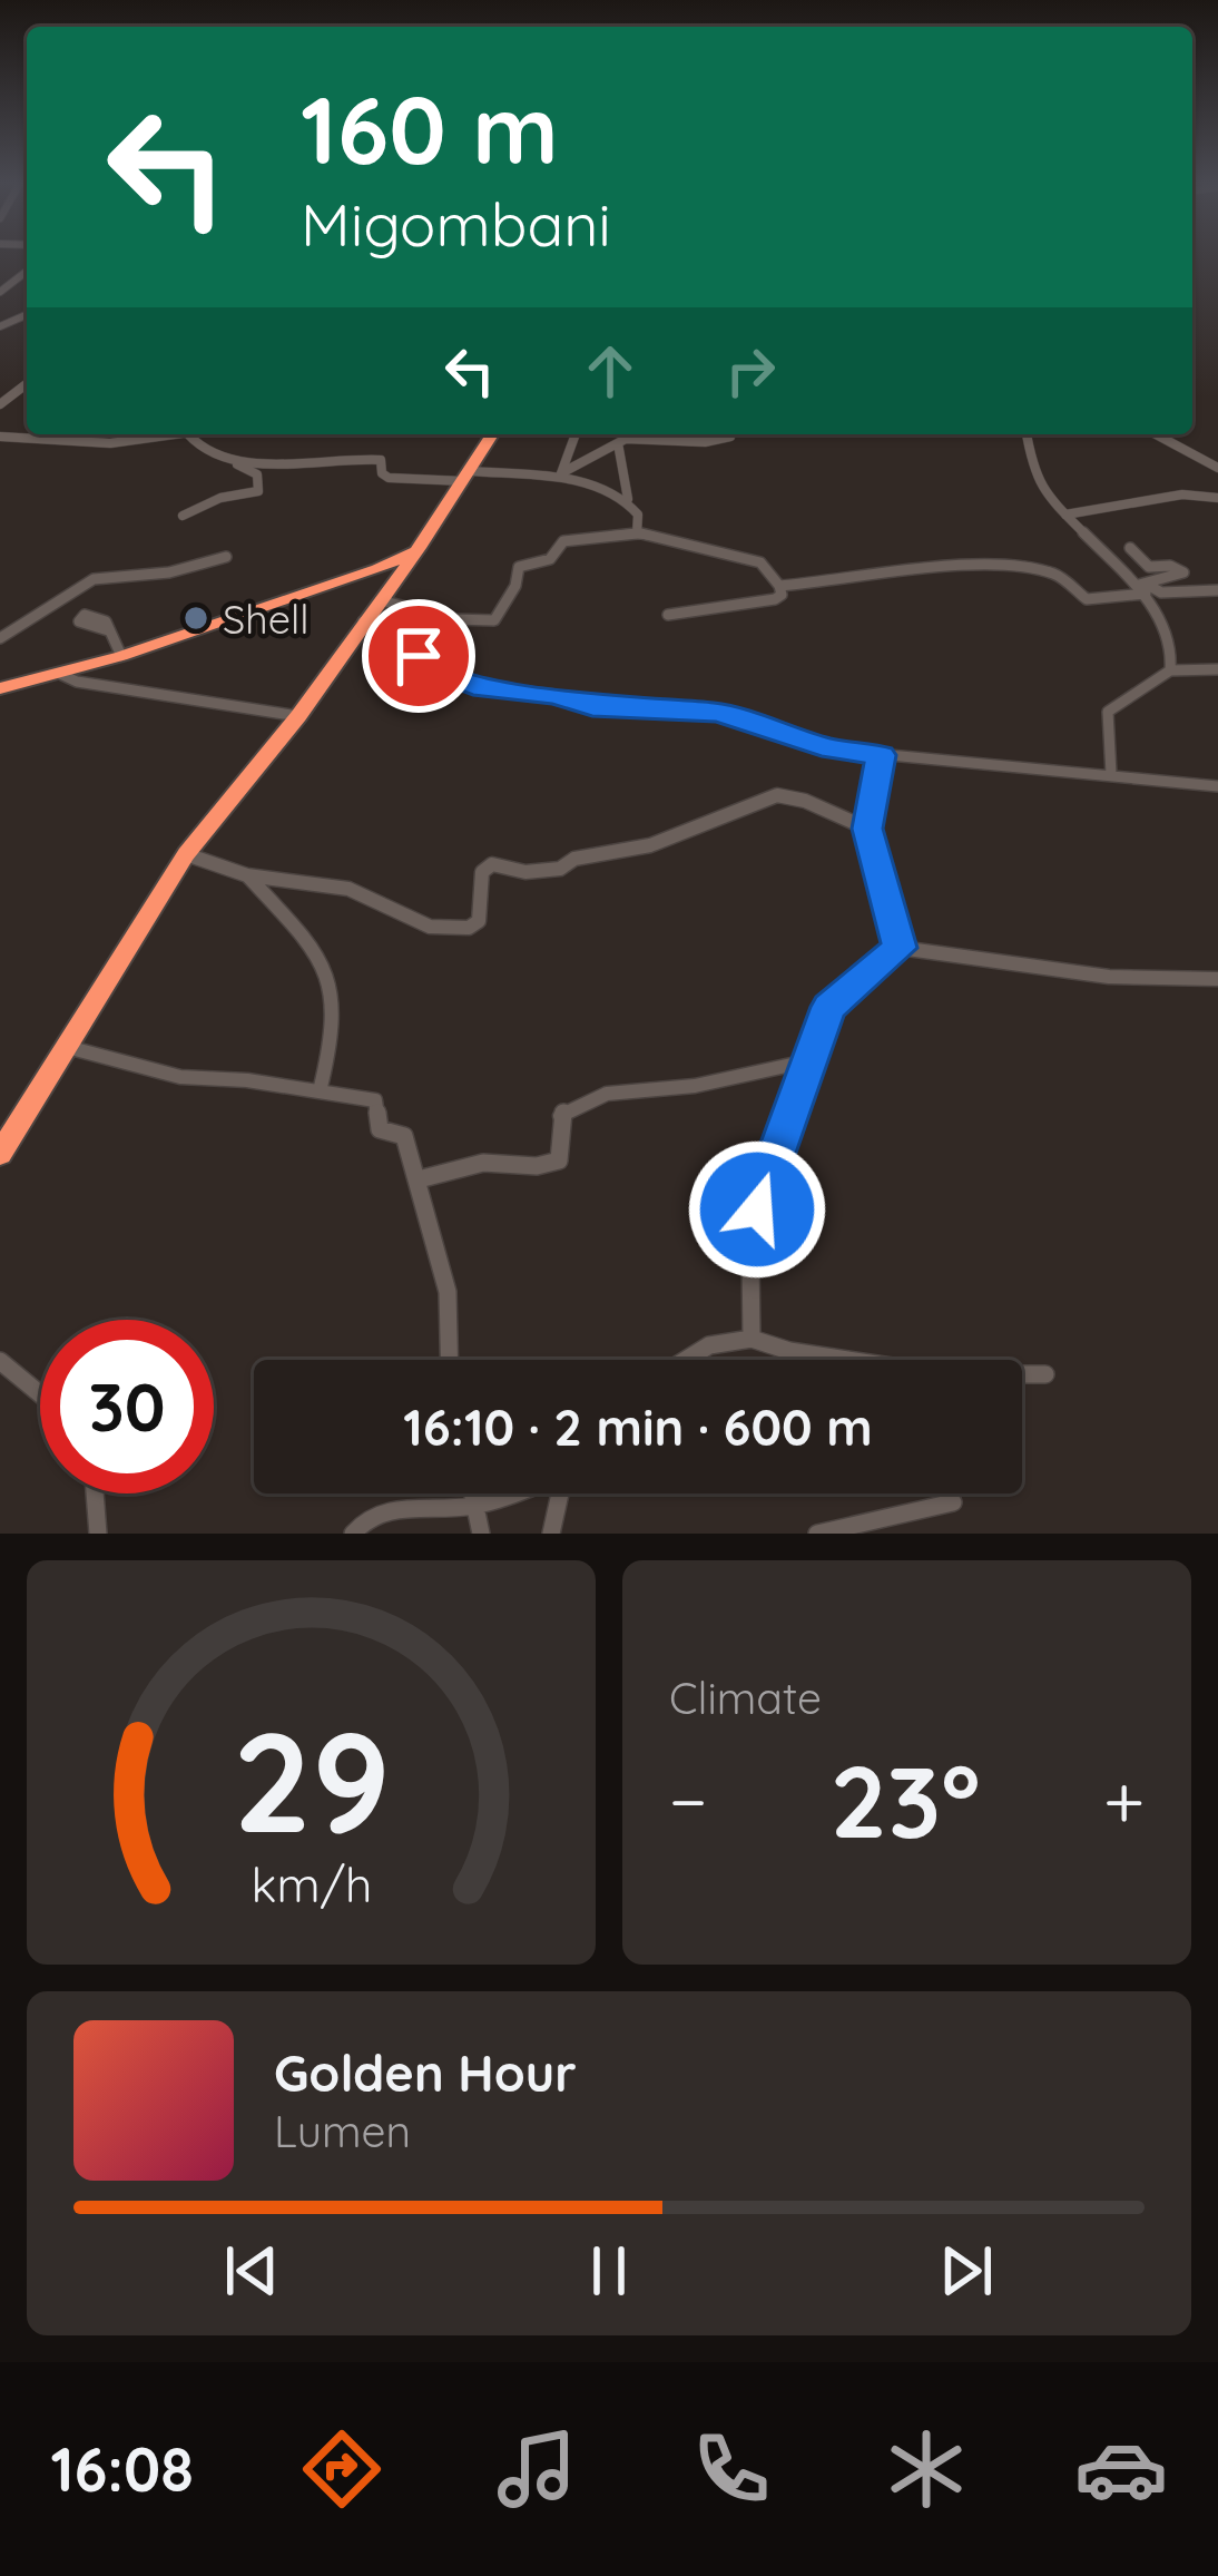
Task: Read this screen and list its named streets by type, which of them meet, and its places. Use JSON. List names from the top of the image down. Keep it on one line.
{"places":["Shell"],"page":{"turn":["160 m","Migombani"],"limit":"30","trip":"16:10 · 2 min · 600 m","tile":"Climate","heat":["−","23°","+"],"song":["Golden Hour","Lumen"],"tabs":"16:08","gauge":["29","km/h"]}}
